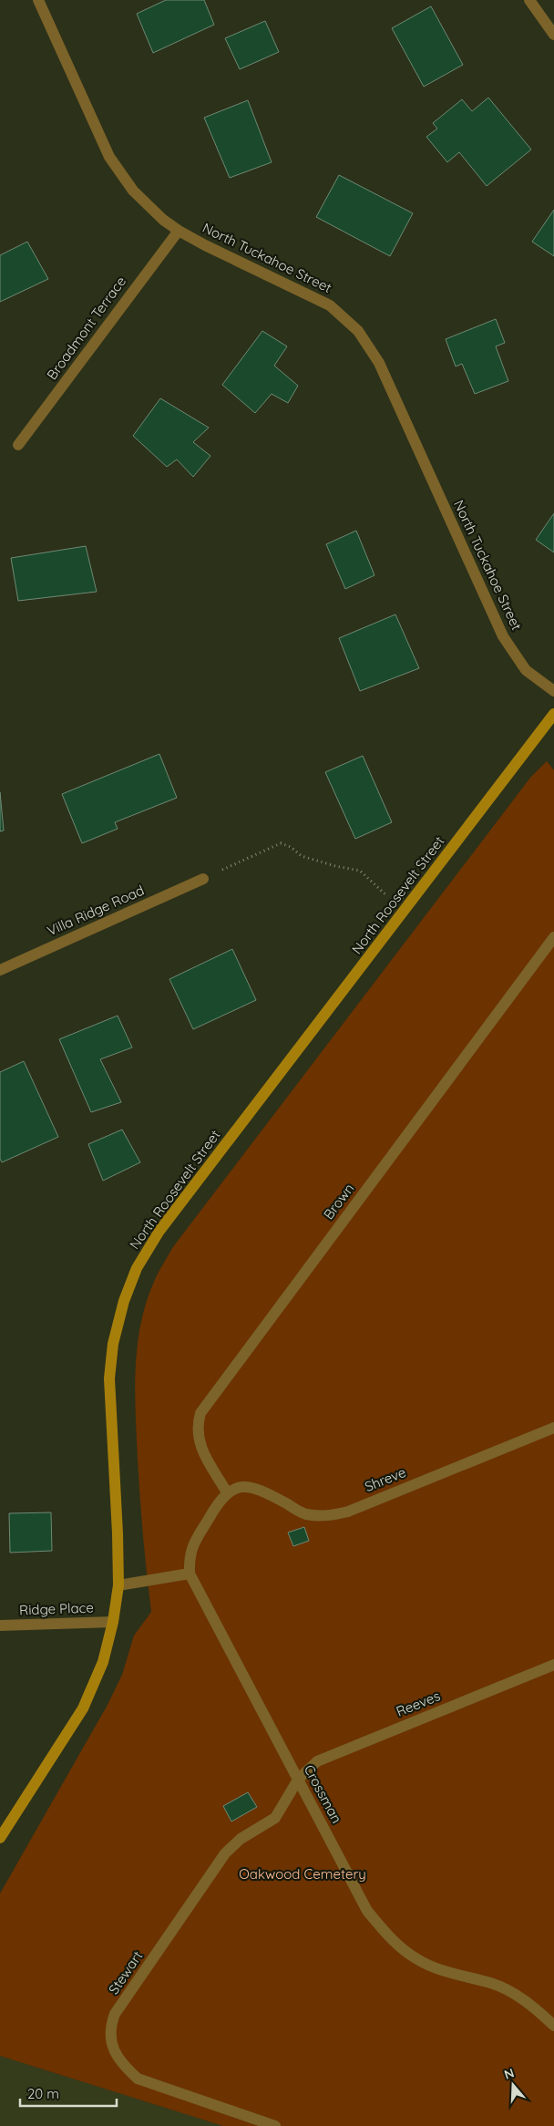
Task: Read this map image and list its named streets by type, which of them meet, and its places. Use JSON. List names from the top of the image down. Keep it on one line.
{"streets":{"street":["North Tuckahoe Street","Broadmont Terrace","North Roosevelt Street","Villa Ridge Road","Brown","Shreve","Ridge Place","Reeves","Crossman","Stewart"]},"crossings":[["North Tuckahoe Street","Broadmont Terrace"],["North Roosevelt Street","Ridge Place"],["Brown","Shreve"],["Reeves","Crossman"],["Reeves","Stewart"],["Crossman","Stewart"]],"parks":["Oakwood Cemetery"],"scale_bar":"20 m","north":"top"}
